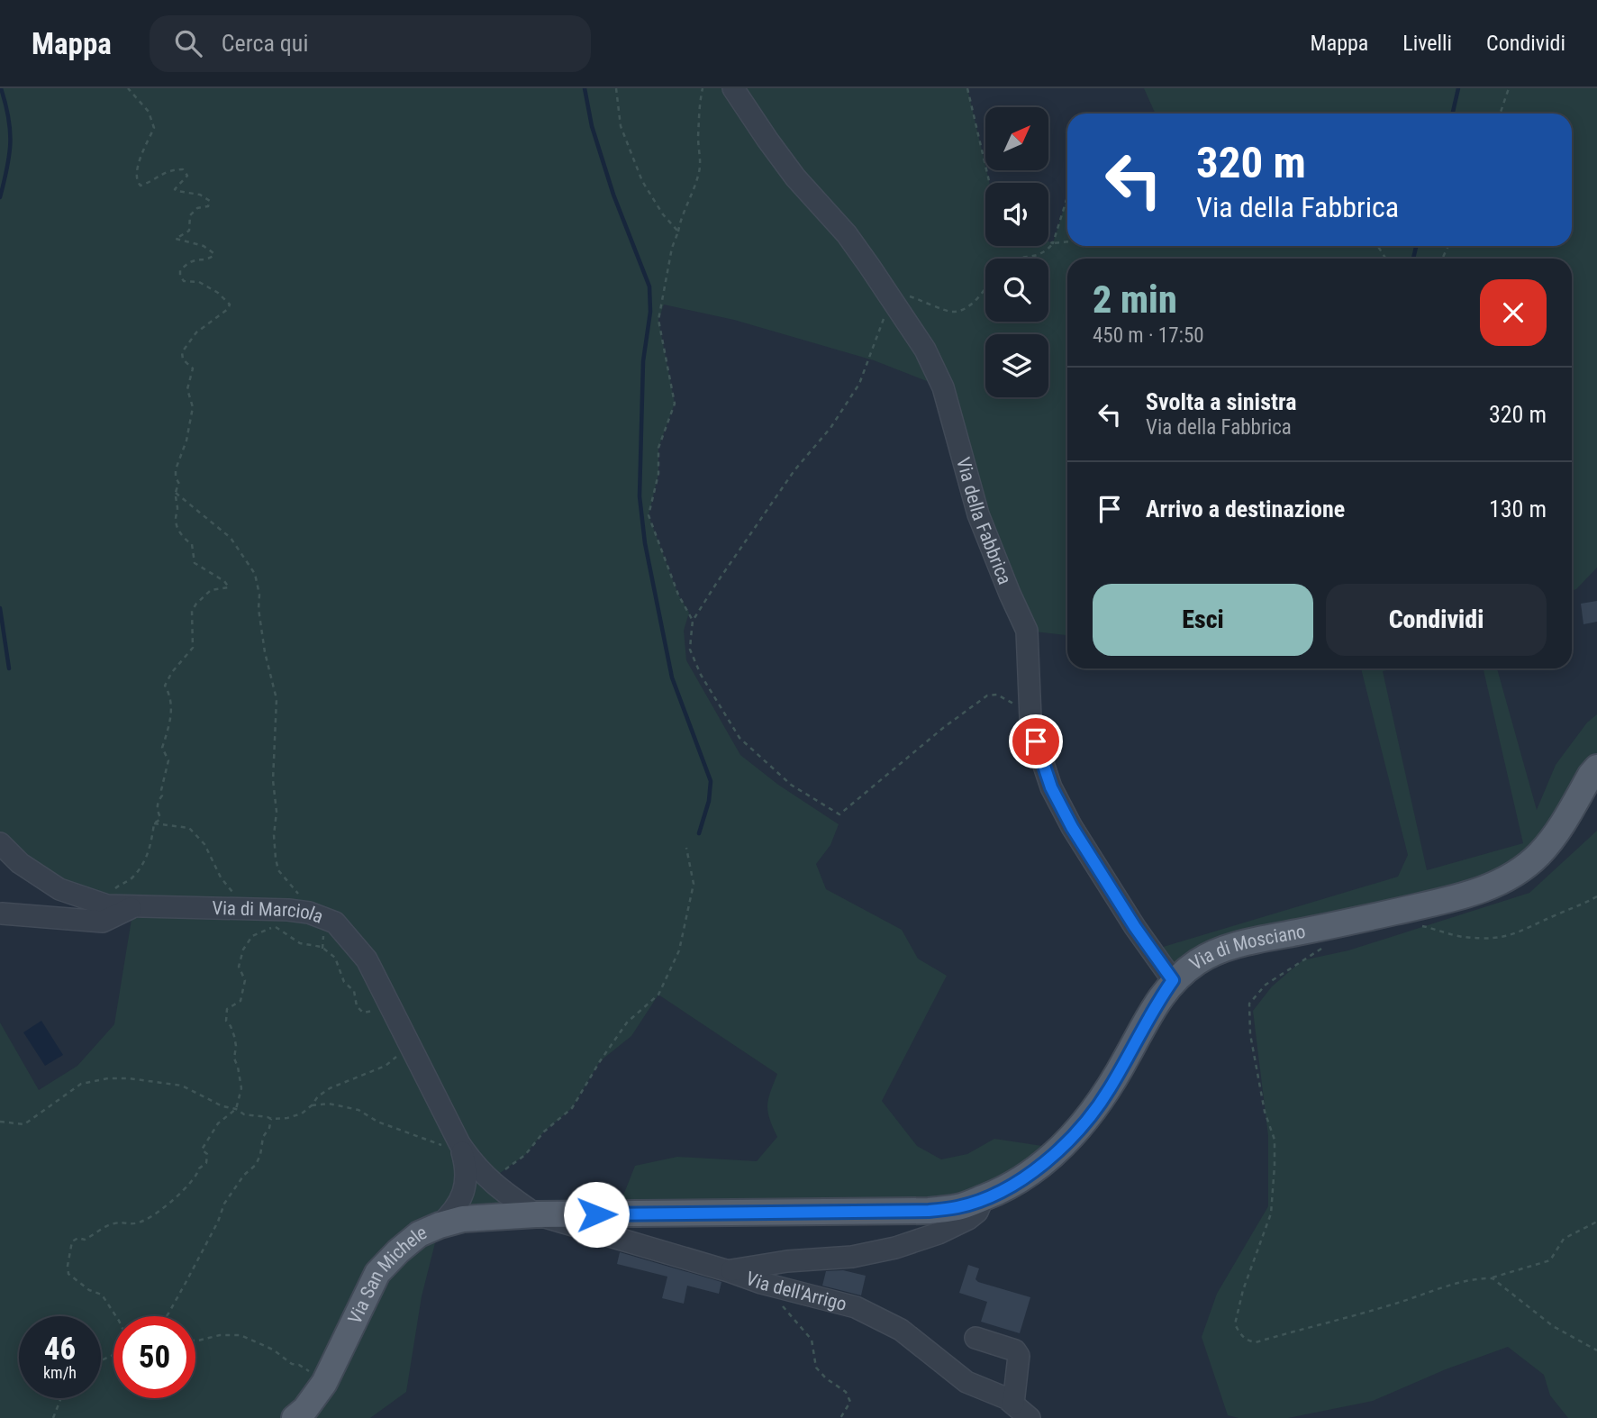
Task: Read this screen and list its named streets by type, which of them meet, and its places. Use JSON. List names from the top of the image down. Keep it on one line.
{"streets":{"main road":["Via di Mosciano","Via San Michele"],"street":["Via della Fabbrica","Via di Marciola","Via dell'Arrigo"]},"crossings":[["Via della Fabbrica","Via di Mosciano"],["Via di Marciola","Via di Mosciano"],["Via di Marciola","Via San Michele"],["Via di Marciola","Via dell'Arrigo"],["Via di Mosciano","Via San Michele"],["Via di Mosciano","Via dell'Arrigo"],["Via San Michele","Via dell'Arrigo"]],"north":"top right","page":{"header":"Mappa","search":"Cerca qui","nav":["Mappa","Livelli","Condividi"],"turn":["320 m","Via della Fabbrica"],"heading":["2 min","450 m · 17:50"],"list":[{"name":"Svolta a sinistra","note":"Via della Fabbrica","value":"320 m"},{"name":"Arrivo a destinazione","value":"130 m"}],"buttons":["Esci","Condividi"],"speed":"46 km/h","limit":"50"}}
